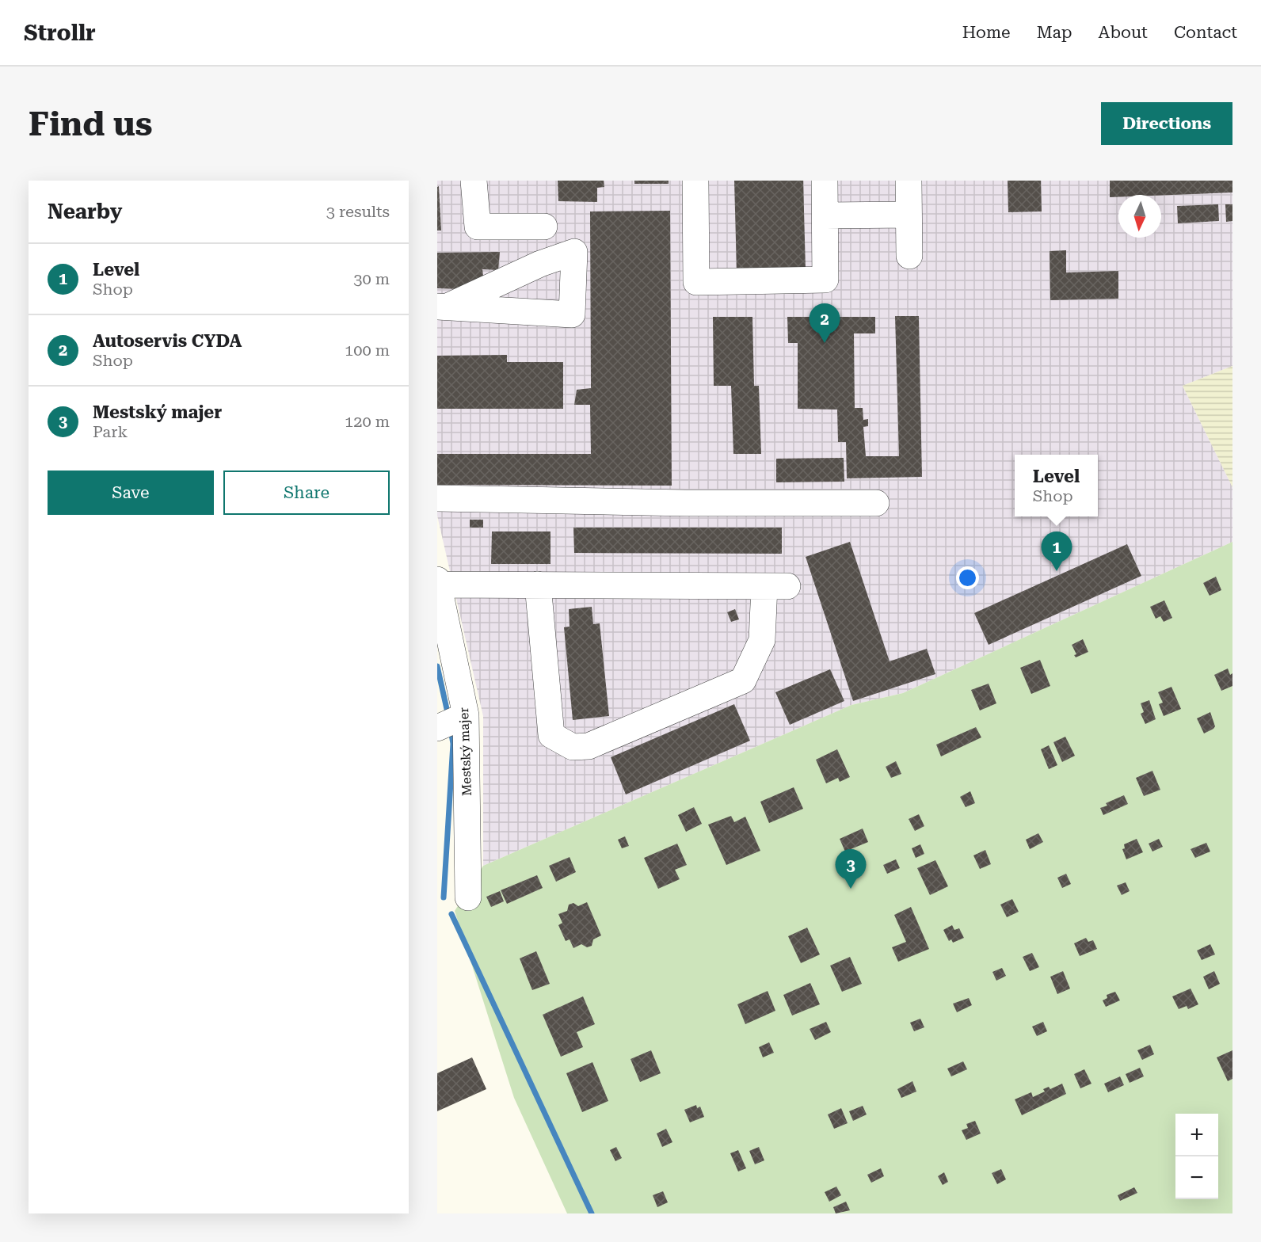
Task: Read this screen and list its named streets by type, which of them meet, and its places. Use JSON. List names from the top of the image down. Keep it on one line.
{"streets":{"street":["Mestský majer"]},"north":"bottom","page":{"header":"Strollr","nav":["Home","Map","About","Contact"],"buttons":["Directions",["Save","Share"]],"title":"Find us","heading":["Nearby","3 results"],"list":[{"mark":"1","name":"Level","note":"Shop","value":"30 m"},{"mark":"2","name":"Autoservis CYDA","note":"Shop","value":"100 m"},{"mark":"3","name":"Mestský majer","note":"Park","value":"120 m"}],"pins":["2","1","3"],"popup":["Level","Shop"],"map_buttons":["+","−"]}}
